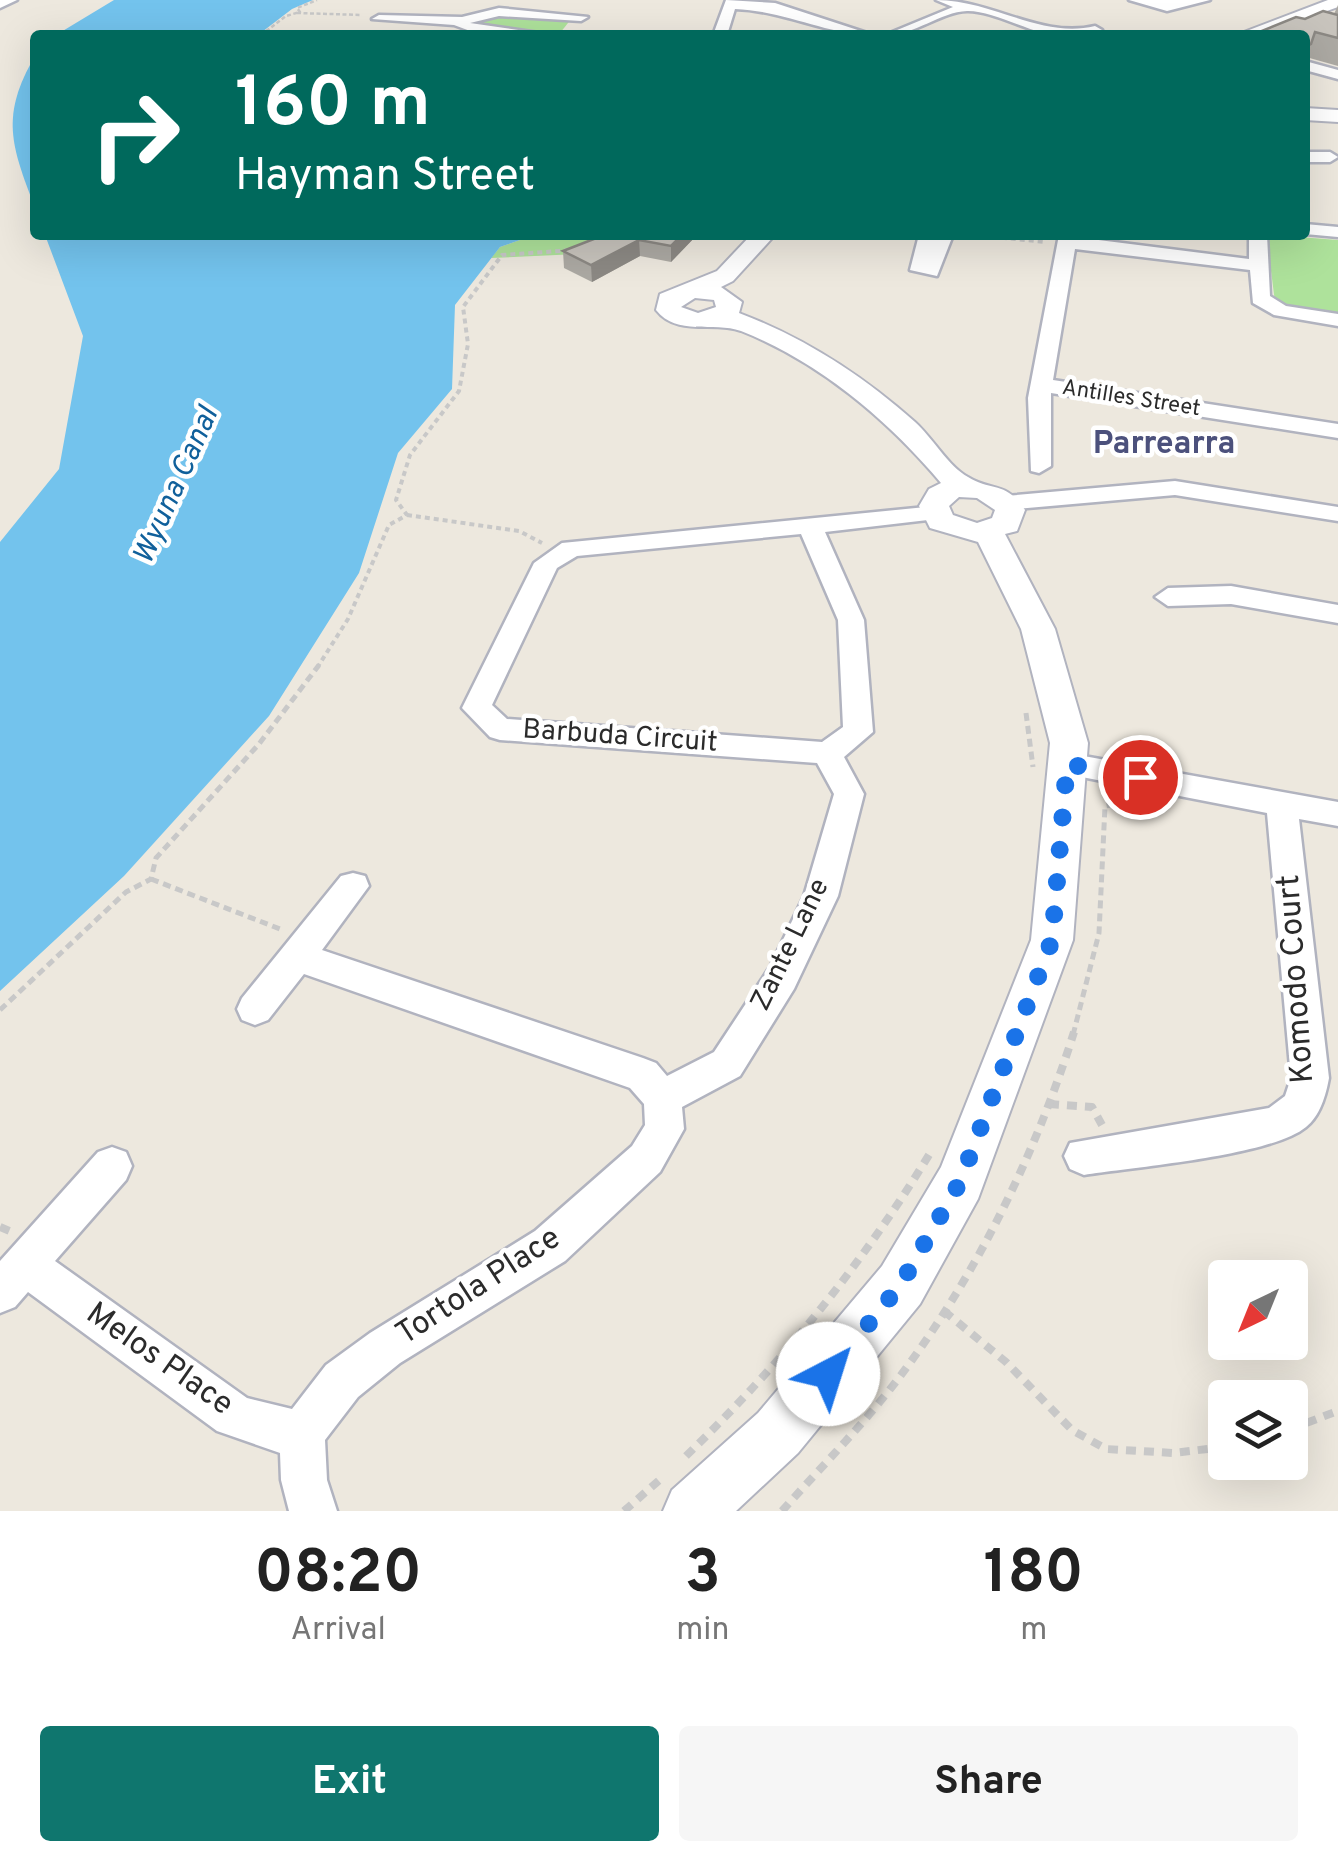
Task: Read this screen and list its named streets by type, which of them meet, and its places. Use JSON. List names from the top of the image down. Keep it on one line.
{"streets":{"street":["Antilles Street","Barbuda Circuit","Zante Lane","Komodo Court","Tortola Place","Melos Place"]},"crossings":[["Barbuda Circuit","Zante Lane"],["Zante Lane","Tortola Place"],["Tortola Place","Melos Place"]],"districts":["Parrearra"],"water":["Wyuna Canal"],"north":"bottom left","page":{"turn":["160 m","Hayman Street"],"eta":["08:20","Arrival","3","min","180","m"],"buttons":["Exit","Share"]}}
